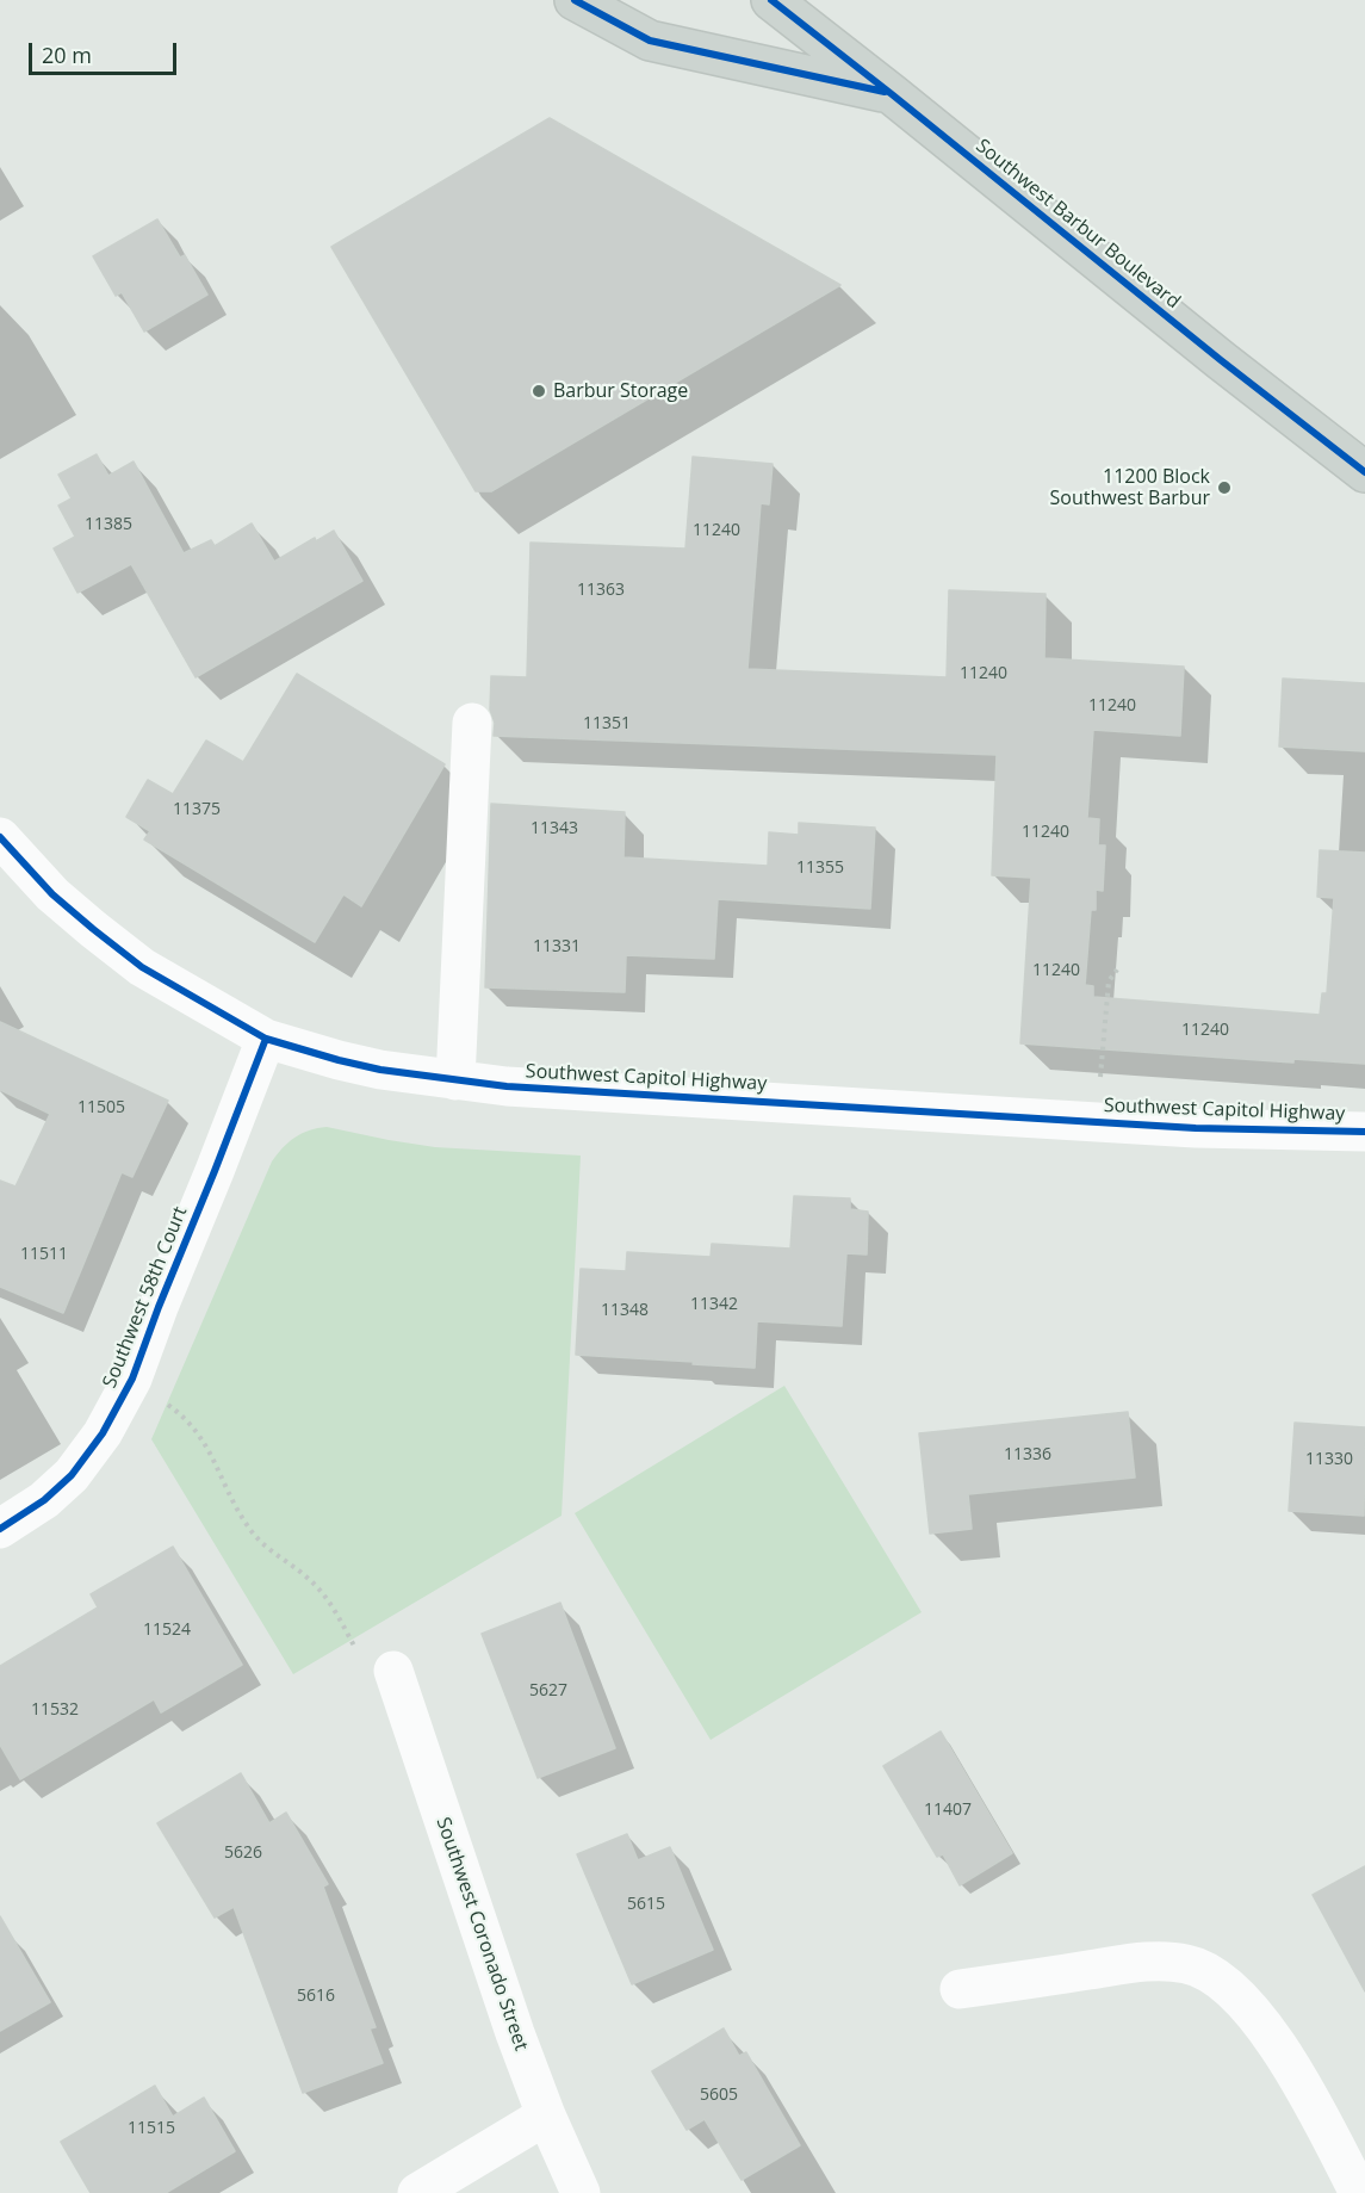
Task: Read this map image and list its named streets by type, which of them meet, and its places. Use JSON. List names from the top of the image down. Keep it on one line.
{"streets":{"main road":["Southwest Barbur Boulevard"],"street":["Southwest Capitol Highway","Southwest 58th Court","Southwest Coronado Street"]},"crossings":[["Southwest Capitol Highway","Southwest 58th Court"]],"places":["Barbur Storage","11200 Block Southwest Barbur"],"house_numbers":["11385","11240","11363","11240","11240","11351","11375","11343","11240","11355","11331","11240","11240","11505","11511","11342","11348","11336","11330","11524","5627","11532","11407","5626","5615","5616","5605","11515"],"scale_bar":"20 m"}
